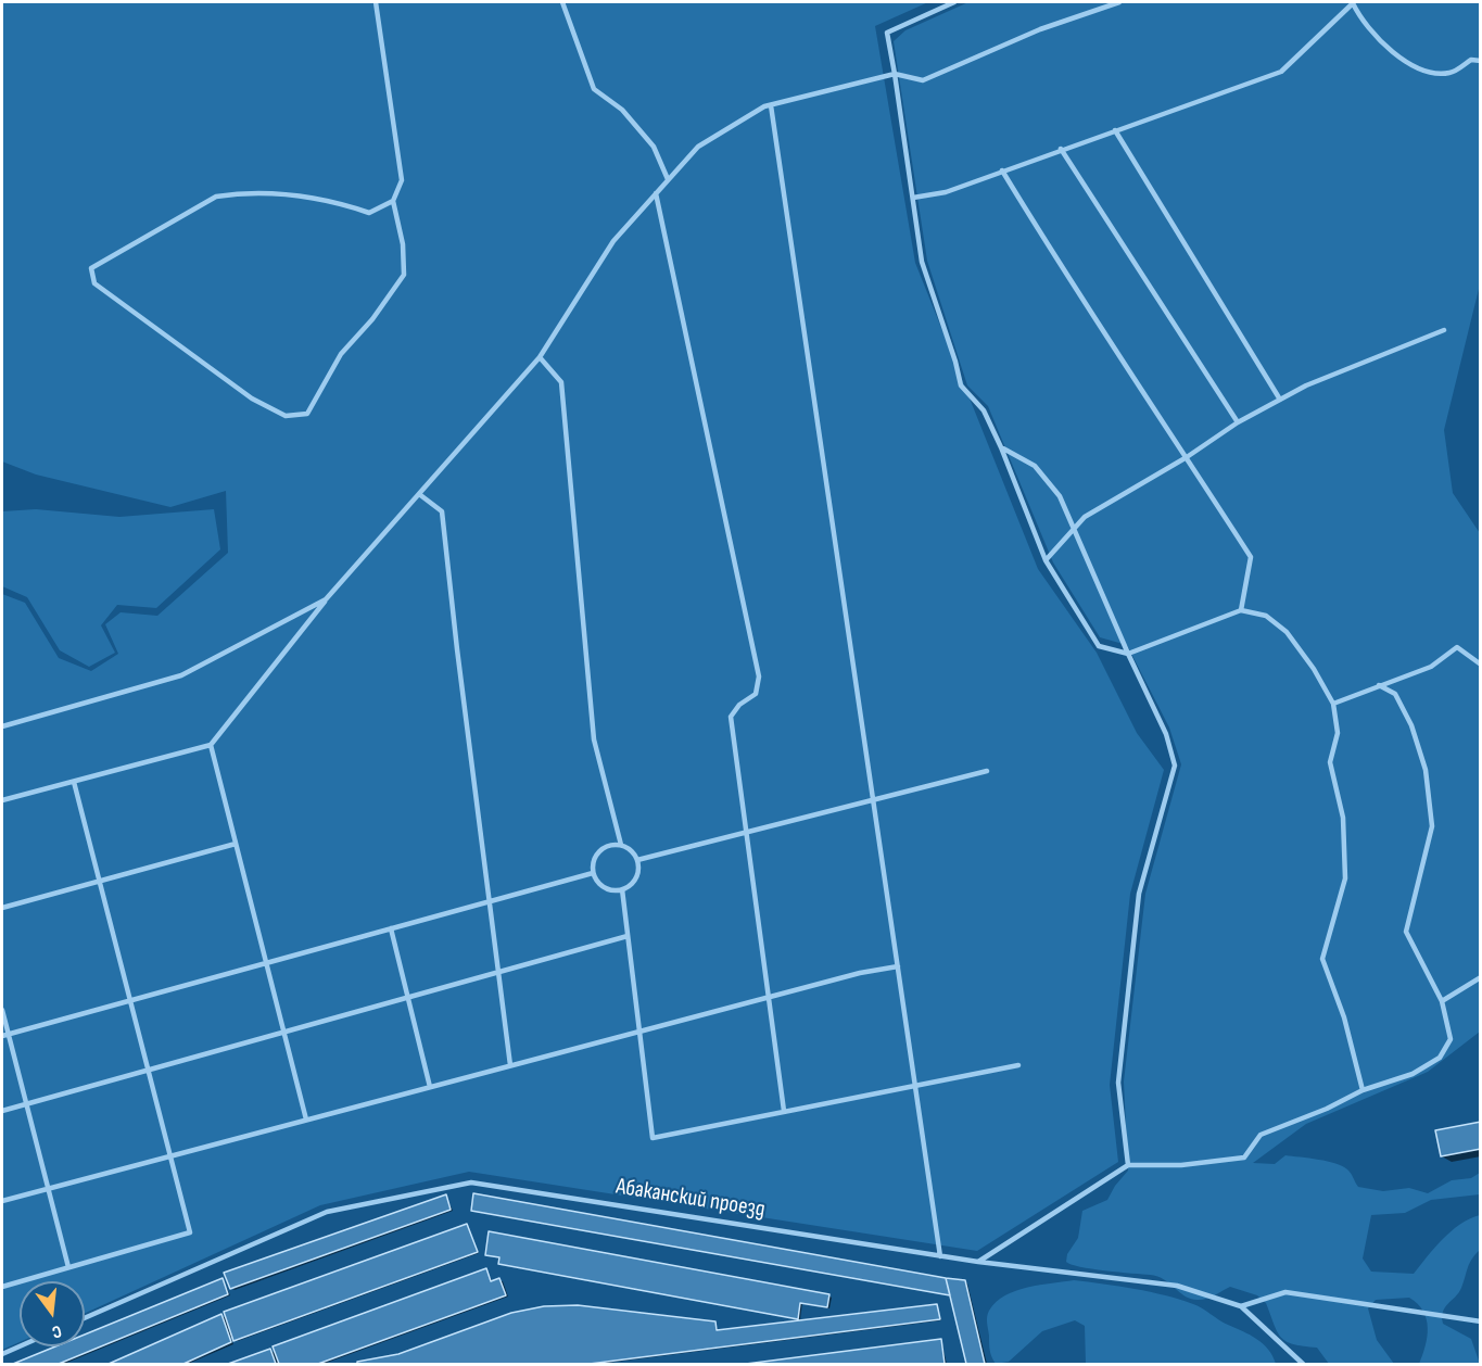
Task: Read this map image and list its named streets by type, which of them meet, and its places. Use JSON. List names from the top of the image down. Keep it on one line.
{"streets":{"lane":["Абаканский проезд"]},"north":"bottom"}
